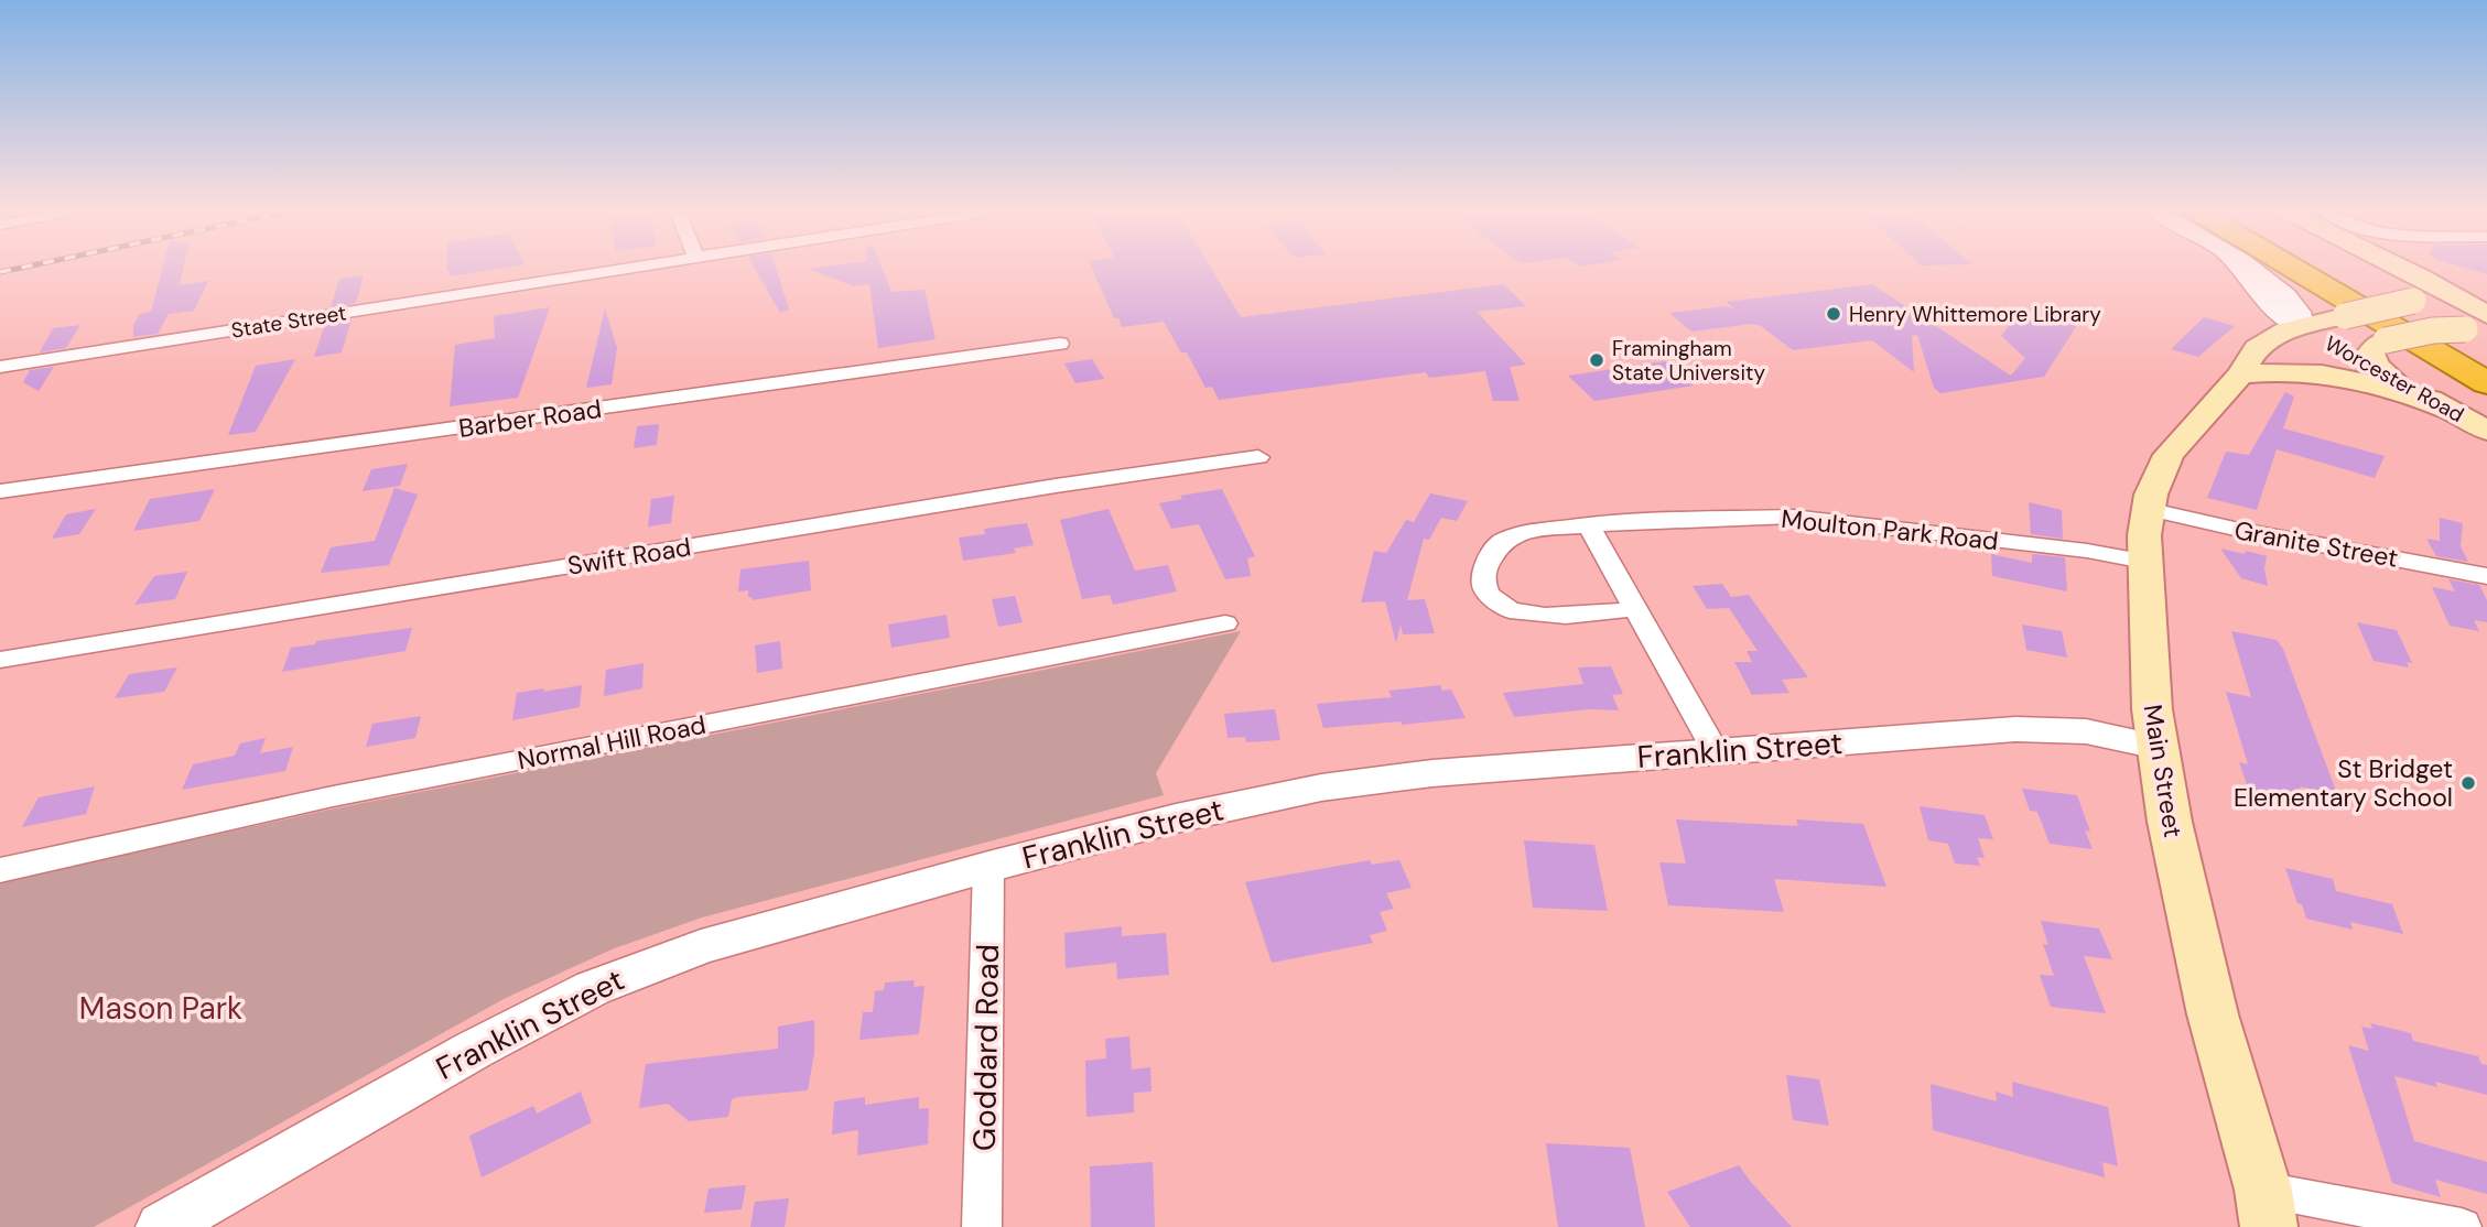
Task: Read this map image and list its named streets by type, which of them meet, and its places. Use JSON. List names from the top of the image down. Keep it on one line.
{"streets":{"highway":["Worcester Road"],"main road":["Main Street"],"street":["State Street","Barber Road","Moulton Park Road","Granite Street","Swift Road","Normal Hill Road","Franklin Street","Goddard Road"]},"crossings":[["Worcester Road","Main Street"],["Moulton Park Road","Main Street"],["Granite Street","Main Street"],["Franklin Street","Main Street"],["Franklin Street","Goddard Road"]],"parks":["Mason Park"],"places":["Henry Whittemore Library","Framingham State University","St Bridget Elementary School"]}
